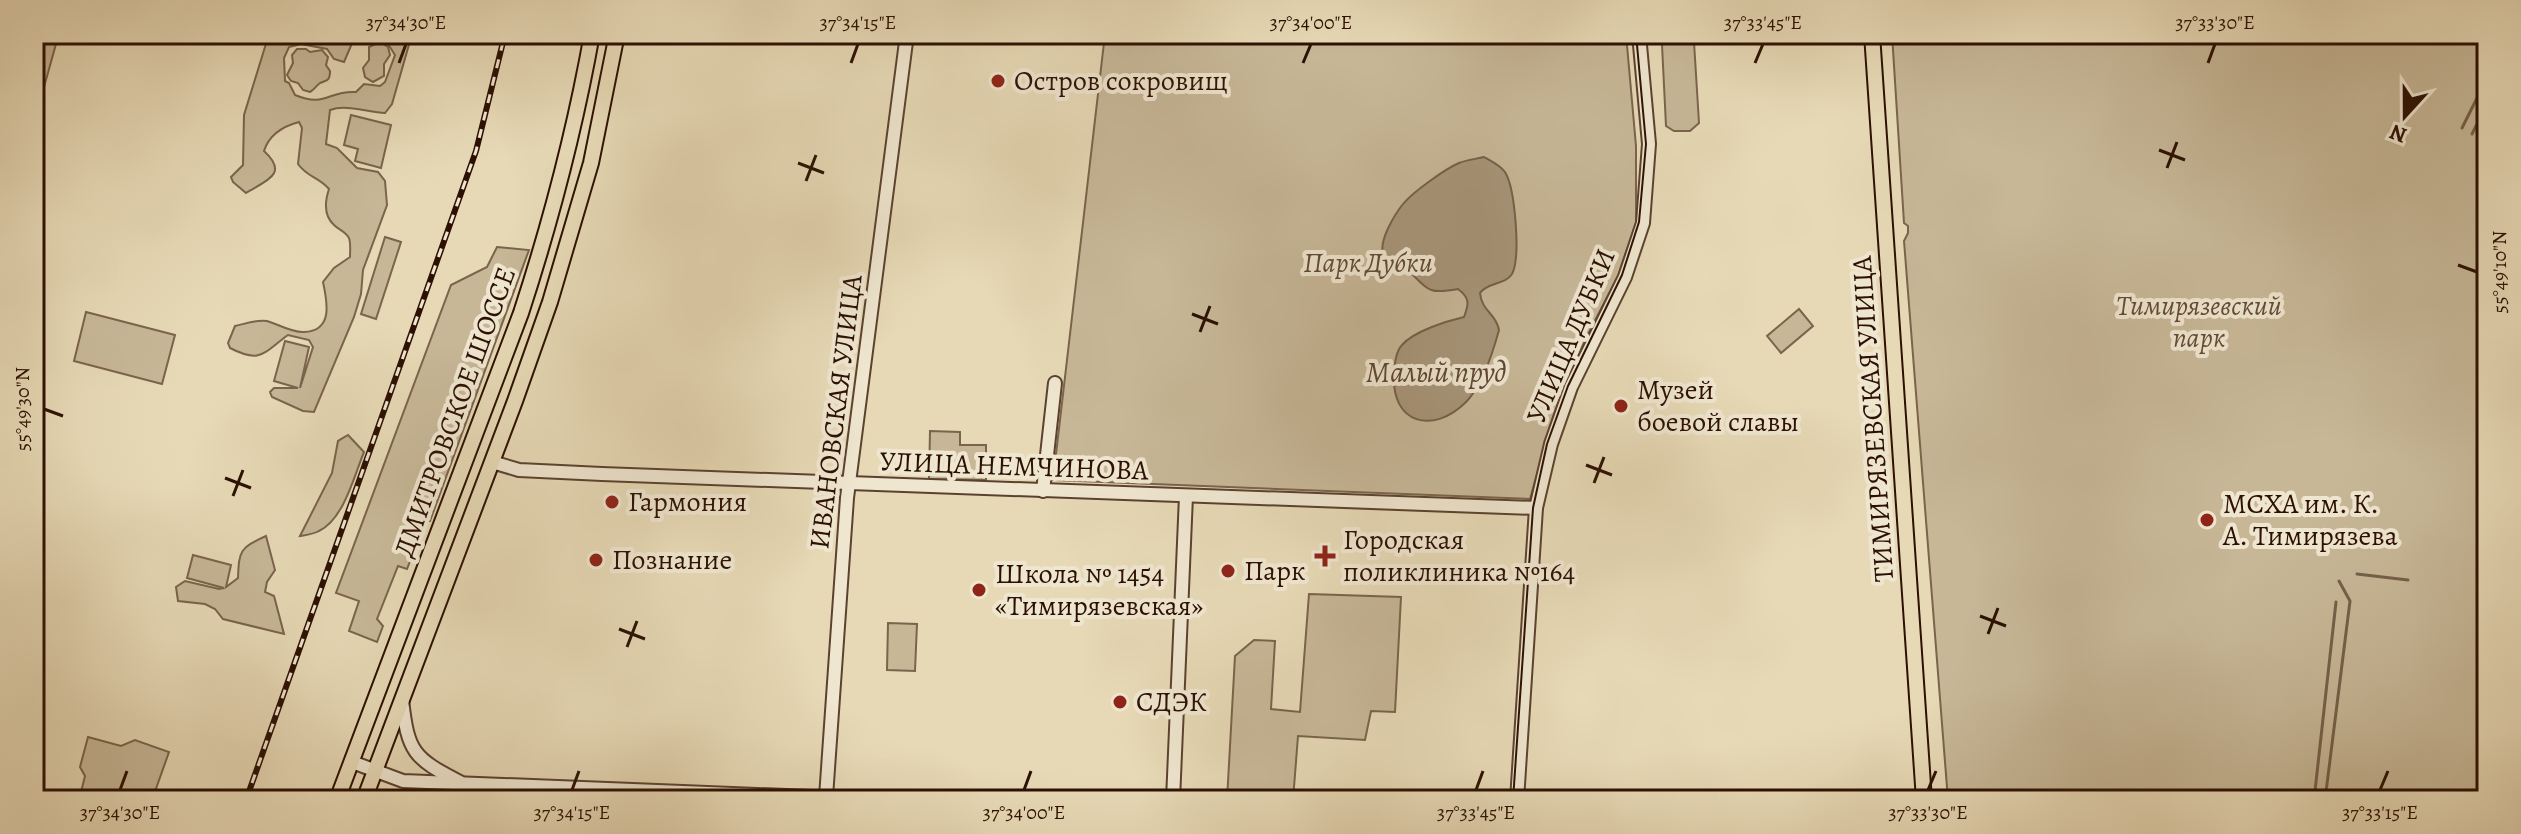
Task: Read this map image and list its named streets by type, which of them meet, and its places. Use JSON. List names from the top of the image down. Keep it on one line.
{"streets":{"main road":["ДМИТРОВСКОЕ ШОССЕ","ТИМИРЯЗЕВСКАЯ УЛИЦА"],"street":["УЛИЦА ДУБКИ","ИВАНОВСКАЯ УЛИЦА","УЛИЦА НЕМЧИНОВА"]},"crossings":[["УЛИЦА ДУБКИ","УЛИЦА НЕМЧИНОВА"],["ДМИТРОВСКОЕ ШОССЕ","УЛИЦА НЕМЧИНОВА"],["ИВАНОВСКАЯ УЛИЦА","УЛИЦА НЕМЧИНОВА"]],"water":["Малый пруд"],"parks":["Парк Дубки","Тимирязевский парк"],"places":{"other":["Остров сокровищ","Музей боевой славы","Гармония","МСХА им. К. А. Тимирязева","Познание","Парк","Школа № 1454 «Тимирязевская»","СДЭК"],"health":["Городская поликлиника №164"]},"north":"bottom","coordinates":["37°34'30\"E","37°34'15\"E","37°34'00\"E","37°33'45\"E","37°33'30\"E","55°49'10\"N","55°49'30\"N","37°33'15\"E"]}
